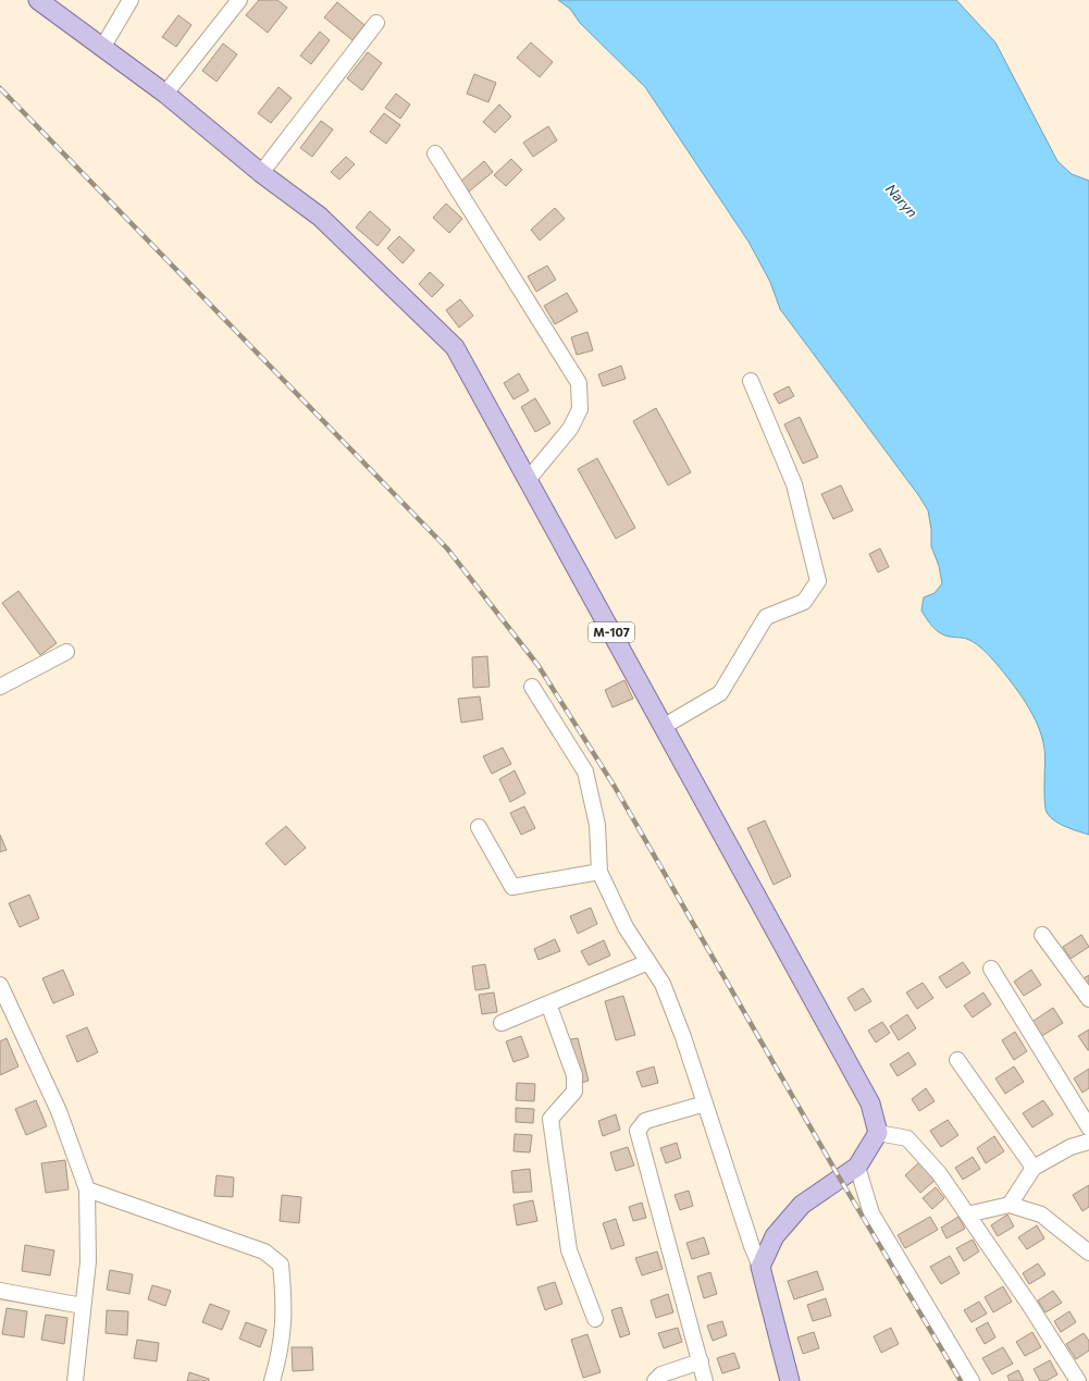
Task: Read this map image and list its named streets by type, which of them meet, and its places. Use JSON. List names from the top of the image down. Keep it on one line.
{"streets":{"main road":["М-107"]},"water":["Naryn"]}
